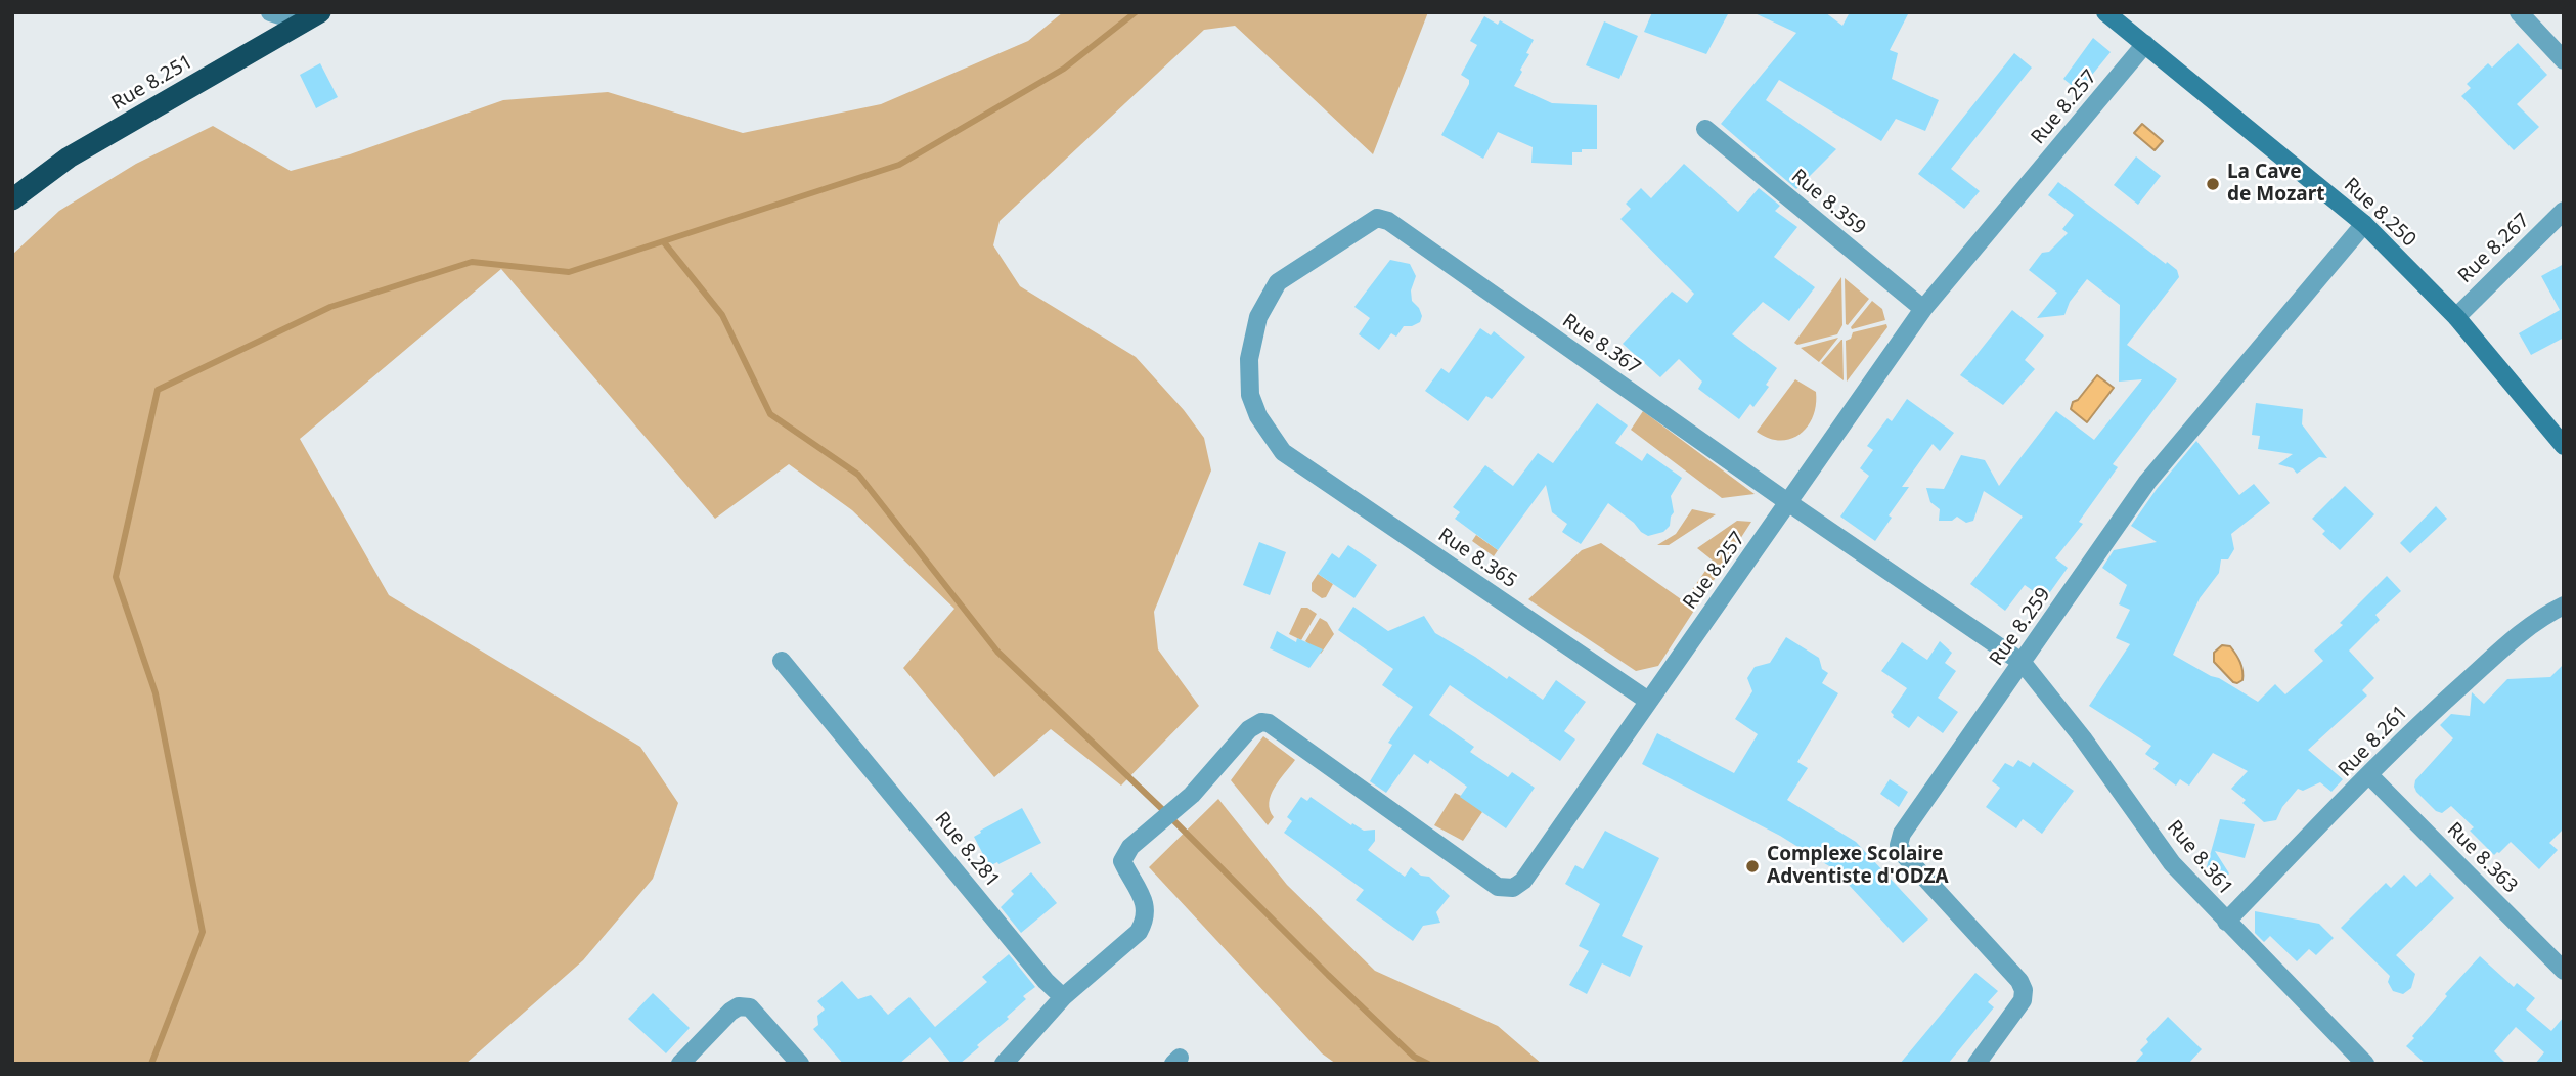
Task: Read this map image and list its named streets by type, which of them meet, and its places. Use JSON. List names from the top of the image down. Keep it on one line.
{"streets":{"highway":["Rue 8.251"],"street":["Rue 8.257","Rue 8.359","Rue 8.250","Rue 8.267","Rue 8.367","Rue 8.365","Rue 8.259","Rue 8.261","Rue 8.281","Rue 8.361","Rue 8.363"]},"crossings":[["Rue 8.257","Rue 8.359"],["Rue 8.257","Rue 8.250"],["Rue 8.257","Rue 8.367"],["Rue 8.257","Rue 8.365"],["Rue 8.257","Rue 8.281"],["Rue 8.250","Rue 8.267"],["Rue 8.250","Rue 8.259"],["Rue 8.367","Rue 8.365"],["Rue 8.367","Rue 8.259"],["Rue 8.367","Rue 8.361"],["Rue 8.259","Rue 8.361"],["Rue 8.261","Rue 8.361"],["Rue 8.261","Rue 8.363"]],"places":["La Cave de Mozart","Complexe Scolaire Adventiste d'ODZA"]}
